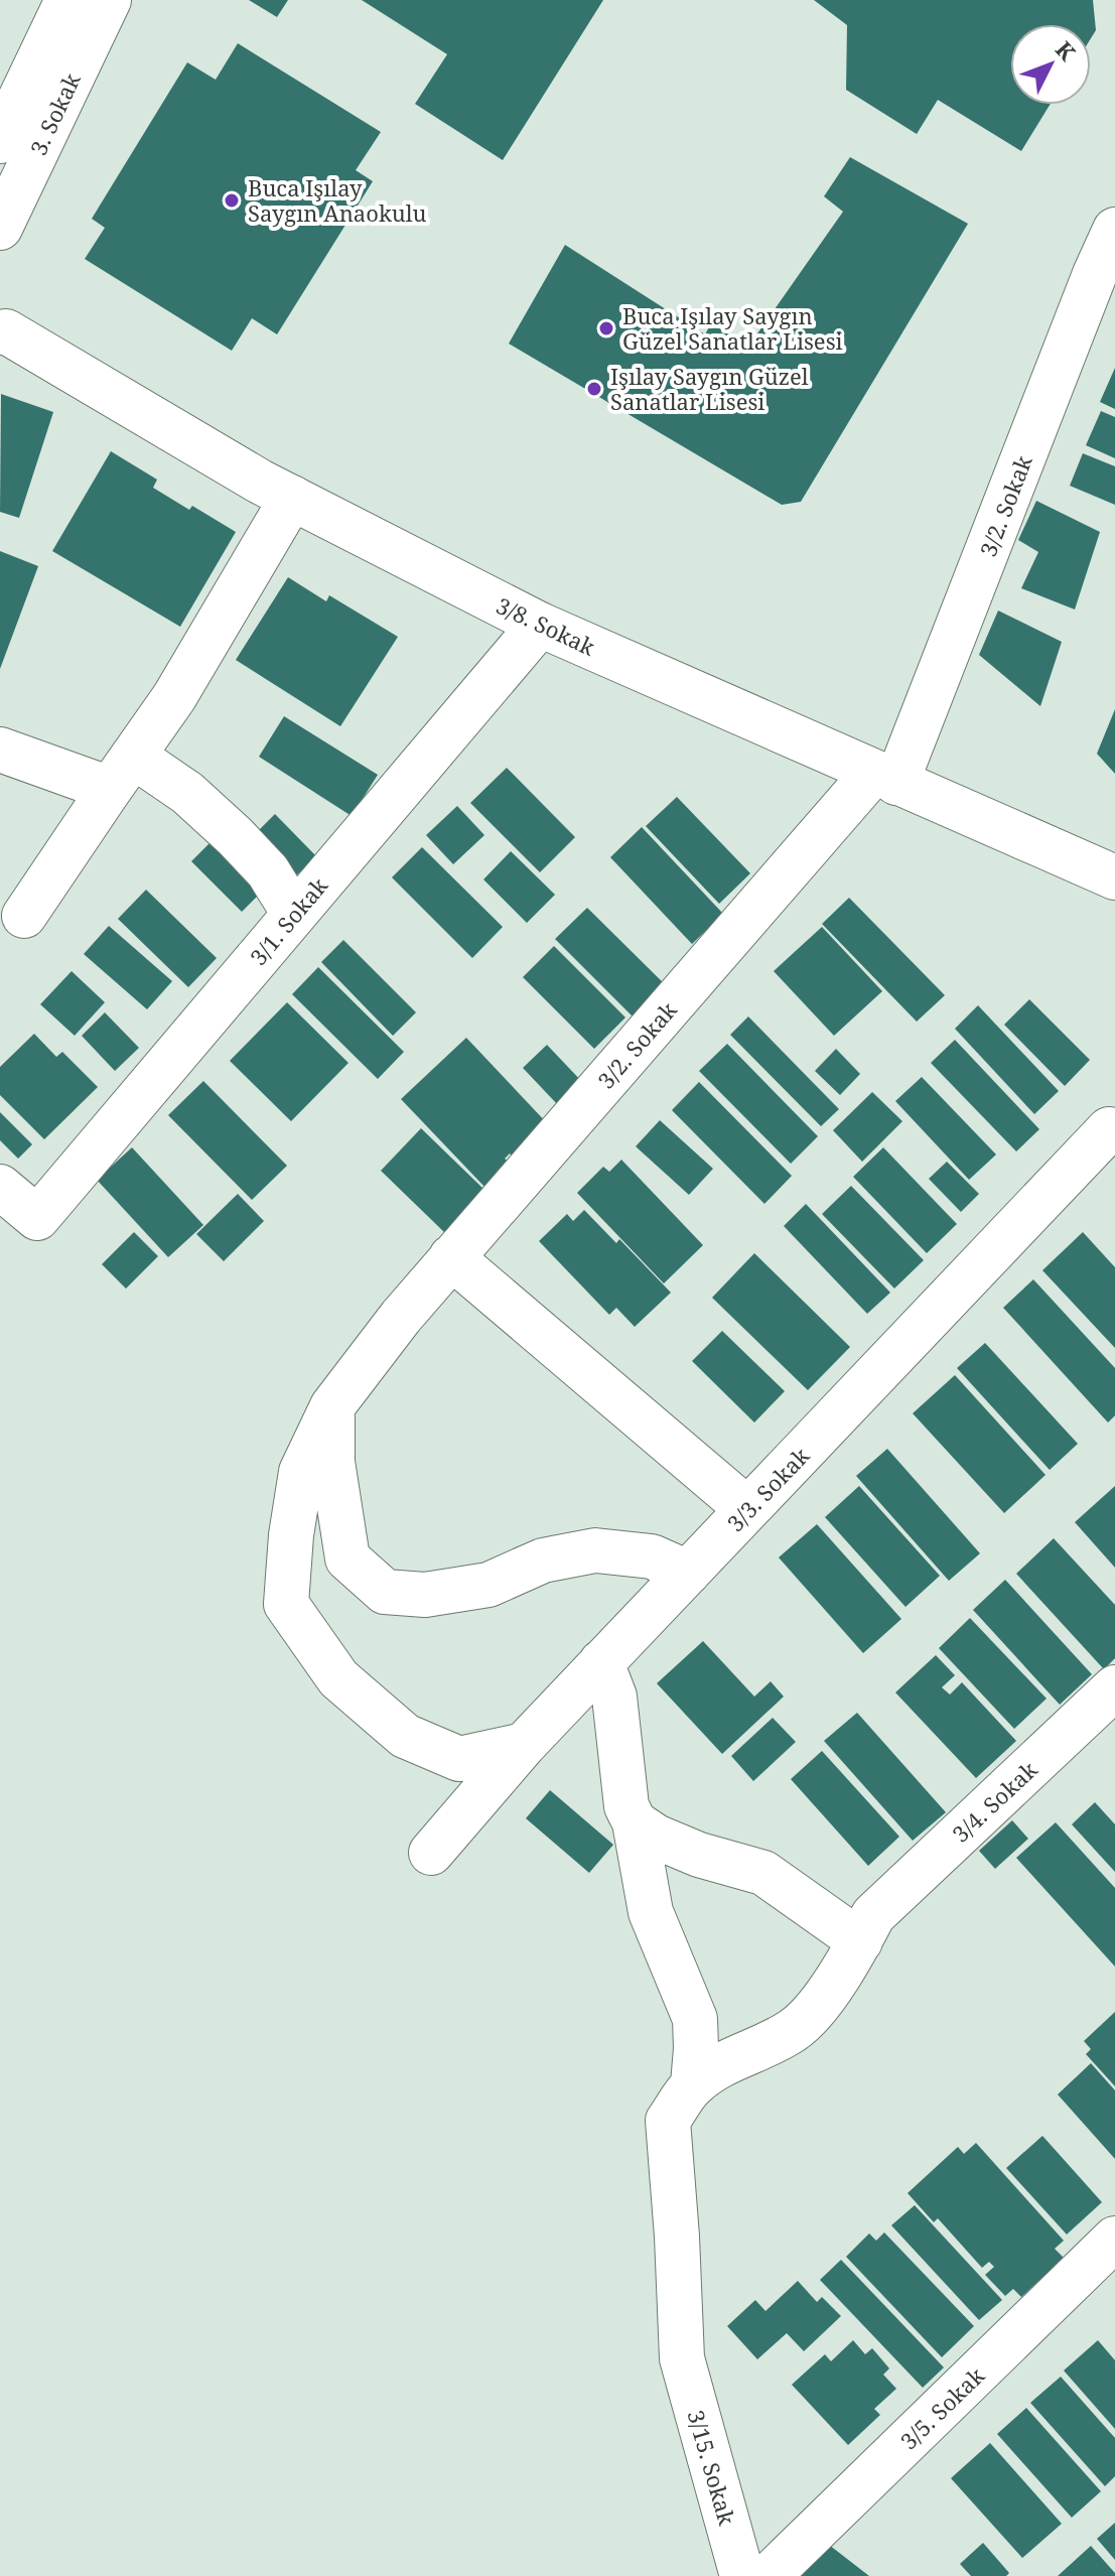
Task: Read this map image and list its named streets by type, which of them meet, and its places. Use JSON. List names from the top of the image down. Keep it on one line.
{"streets":{"street":["3. Sokak","3/2. Sokak","3/8. Sokak","3/1. Sokak","3/3. Sokak","3/4. Sokak","3/5. Sokak","3/15. Sokak"]},"crossings":[["3/2. Sokak","3/8. Sokak"],["3/2. Sokak","3/3. Sokak"],["3/8. Sokak","3/1. Sokak"],["3/4. Sokak","3/15. Sokak"]],"places":["Buca Işılay Saygın Anaokulu","Buca Işılay Saygın Güzel Sanatlar Lisesi","Işılay Saygın Güzel Sanatlar Lisesi"],"north":"top right"}
